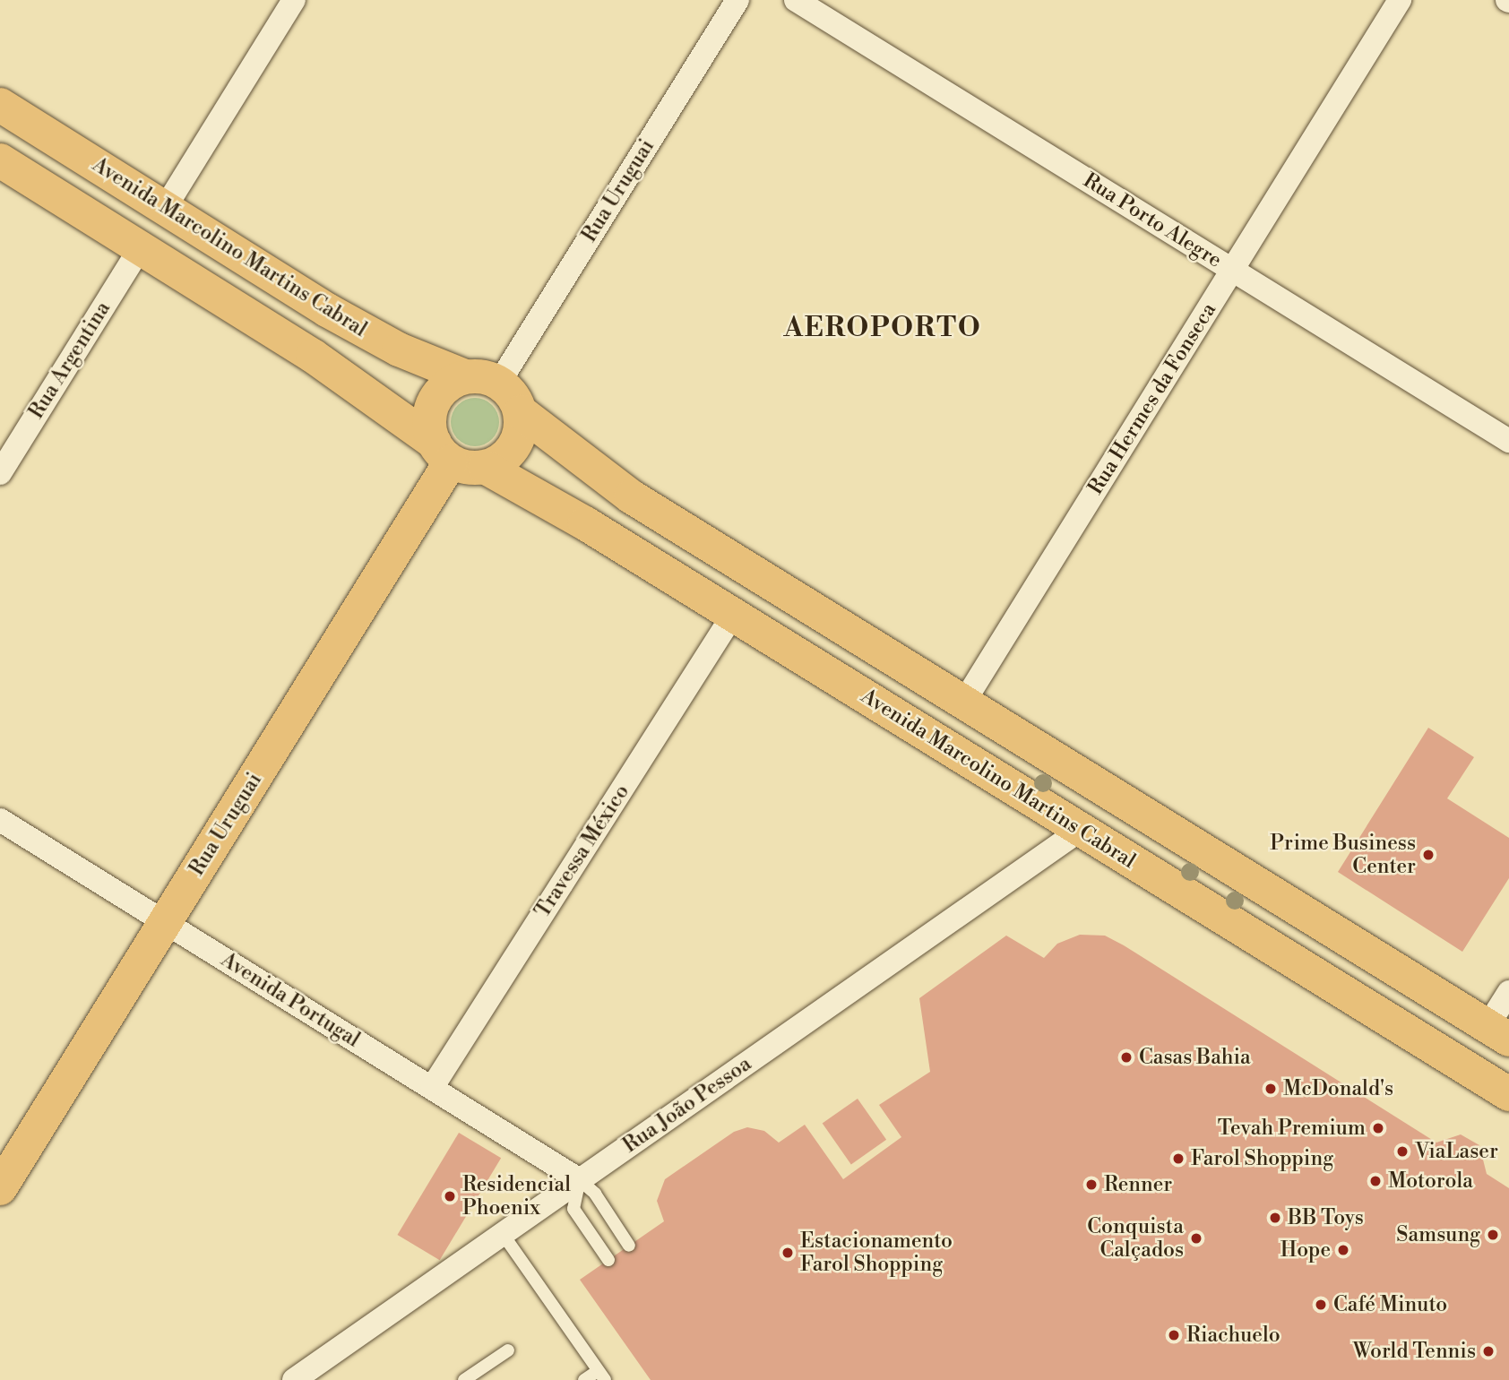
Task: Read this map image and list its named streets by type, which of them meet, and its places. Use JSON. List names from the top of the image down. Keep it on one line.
{"streets":{"main road":["Rua Uruguai","Avenida Marcolino Martins Cabral"],"street":["Rua Porto Alegre","Rua Argentina","Rua Hermes da Fonseca","Travessa México","Avenida Portugal","Rua João Pessoa"]},"crossings":[["Rua Uruguai","Avenida Marcolino Martins Cabral"],["Rua Uruguai","Avenida Portugal"],["Rua Porto Alegre","Rua Hermes da Fonseca"],["Avenida Marcolino Martins Cabral","Travessa México"],["Avenida Marcolino Martins Cabral","Rua João Pessoa"],["Travessa México","Avenida Portugal"],["Avenida Portugal","Rua João Pessoa"]],"districts":["AEROPORTO"],"places":["Prime Business Center","Casas Bahia","McDonald's","Tevah Premium","ViaLaser","Farol Shopping","Motorola","Renner","Residencial Phoenix","BB Toys","Samsung","Conquista Calçados","Hope","Estacionamento Farol Shopping","Café Minuto","Riachuelo","World Tennis"]}
